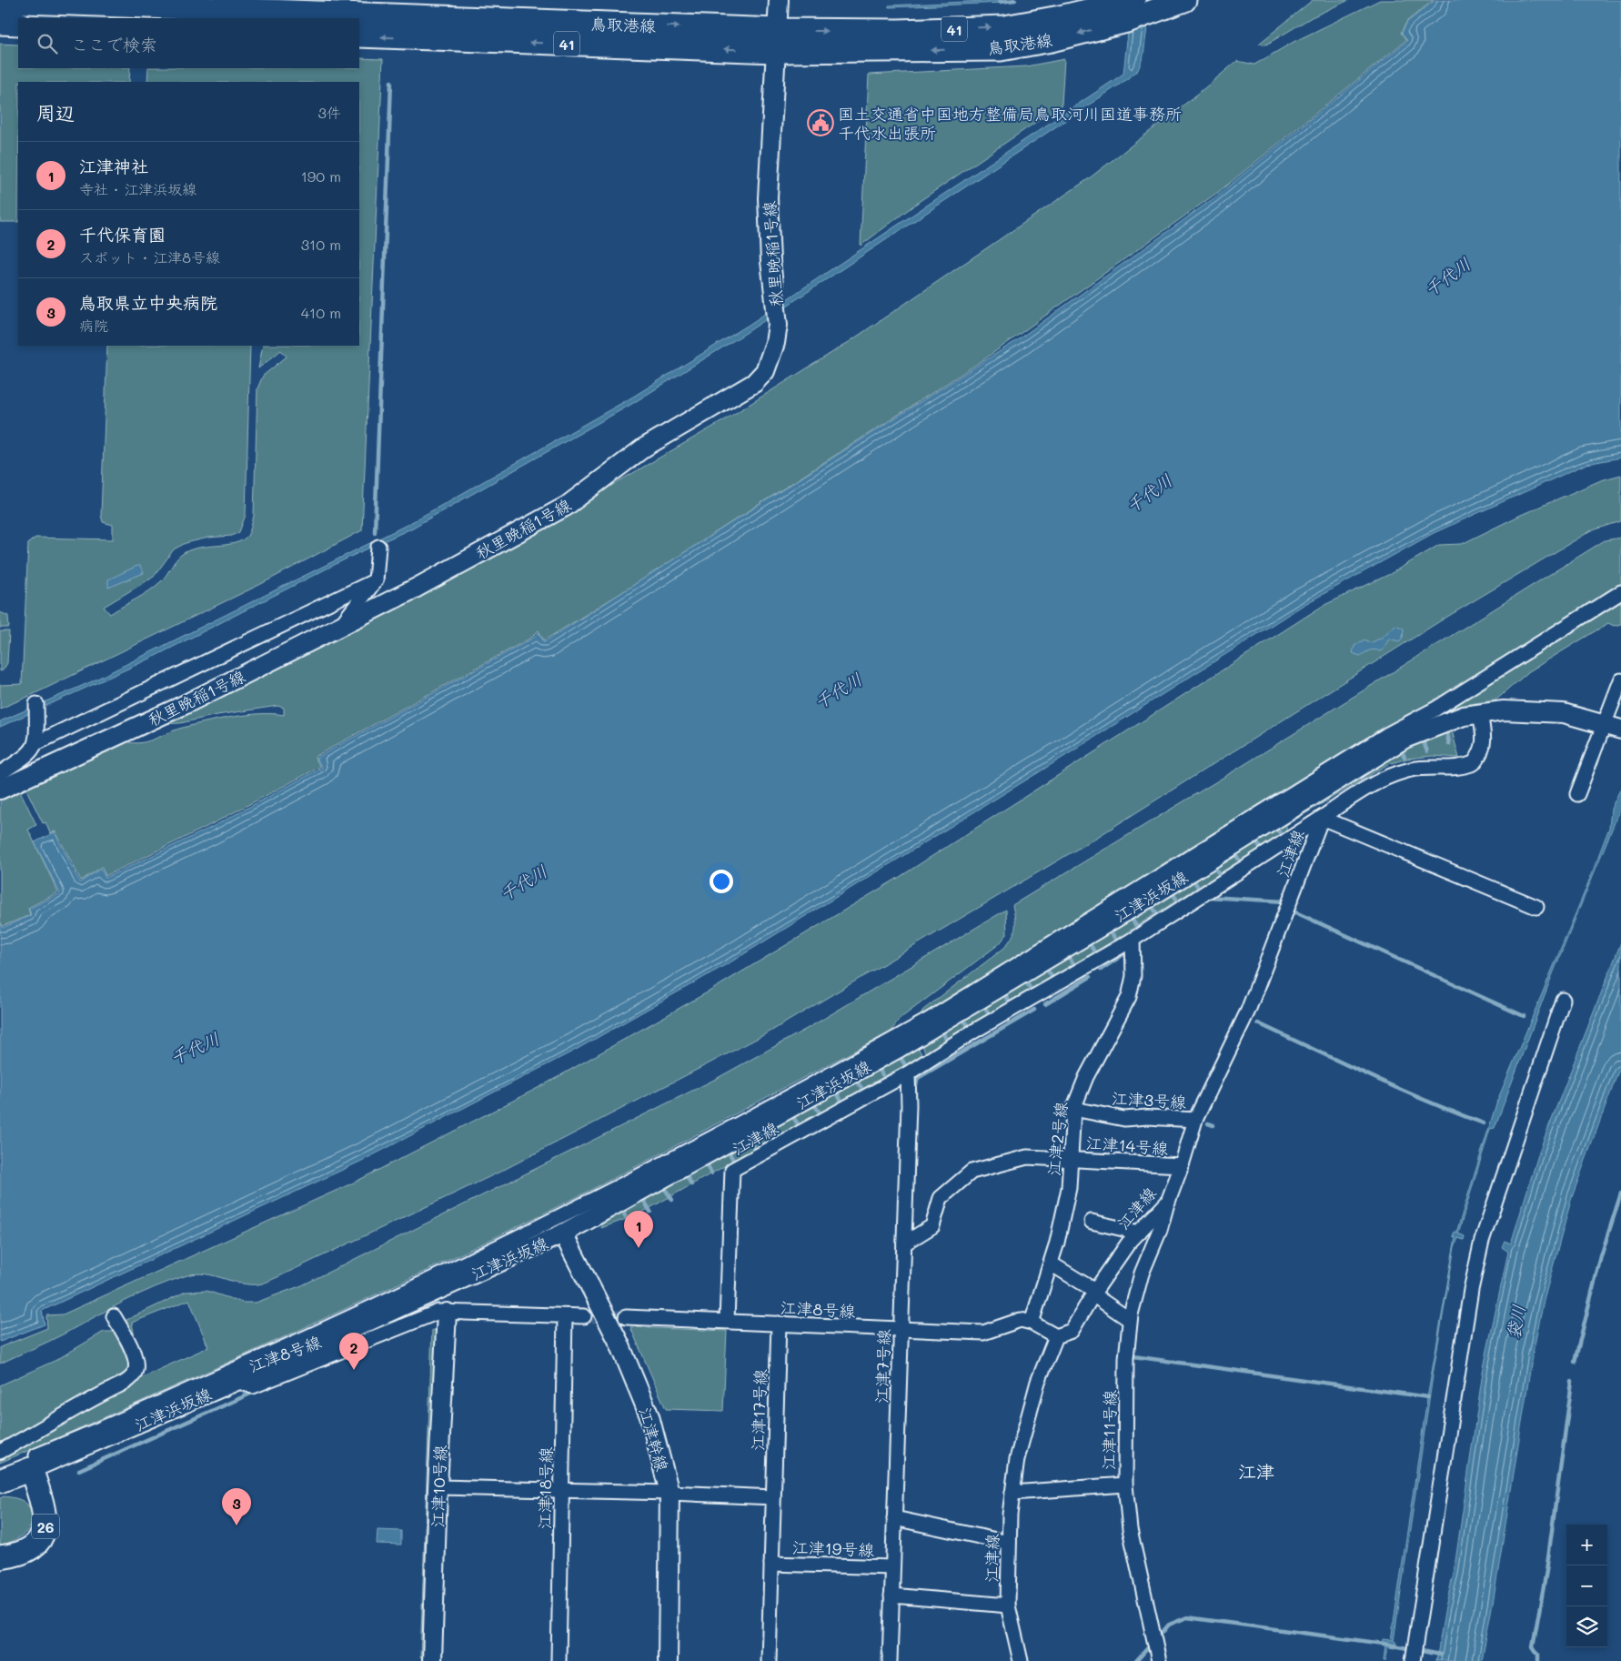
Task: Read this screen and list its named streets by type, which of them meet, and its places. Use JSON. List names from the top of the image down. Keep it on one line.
{"streets":{"main road":["鳥取港線","41","26"],"street":["秋里晩稲1号線","江津線","江津浜坂線","江津3号線","江津2号線","江津14号線","江津8号線","江津7号線","江津17号線","江津11号線","江津幹線","江津10号線","江津18号線","江津19号線"]},"crossings":[["鳥取港線","秋里晩稲1号線"],["江津線","江津3号線"],["江津線","江津2号線"],["江津線","江津14号線"],["江津線","江津8号線"],["江津線","江津7号線"],["江津線","江津11号線"],["江津浜坂線","江津8号線"],["江津浜坂線","江津幹線"],["江津浜坂線","26"],["江津3号線","江津2号線"],["江津2号線","江津14号線"],["江津2号線","江津8号線"],["江津14号線","江津7号線"],["江津8号線","江津7号線"],["江津8号線","江津17号線"],["江津8号線","江津10号線"],["江津8号線","江津18号線"],["江津7号線","江津19号線"],["江津17号線","江津19号線"]],"districts":["江津"],"water":["千代川","袋川"],"places":{"public building":["国土交通省中国地方整備局鳥取河川国道事務所 千代水出張所"]},"page":{"search":"ここで検索","heading":["周辺","3件"],"list":[{"mark":"1","name":"江津神社","note":"寺社 · 江津浜坂線","value":"190 m"},{"mark":"2","name":"千代保育園","note":"スポット · 江津8号線","value":"310 m"},{"mark":"3","name":"鳥取県立中央病院","note":"病院","value":"410 m"}],"pins":["1","2","3"],"map_buttons":["+","−"]}}
